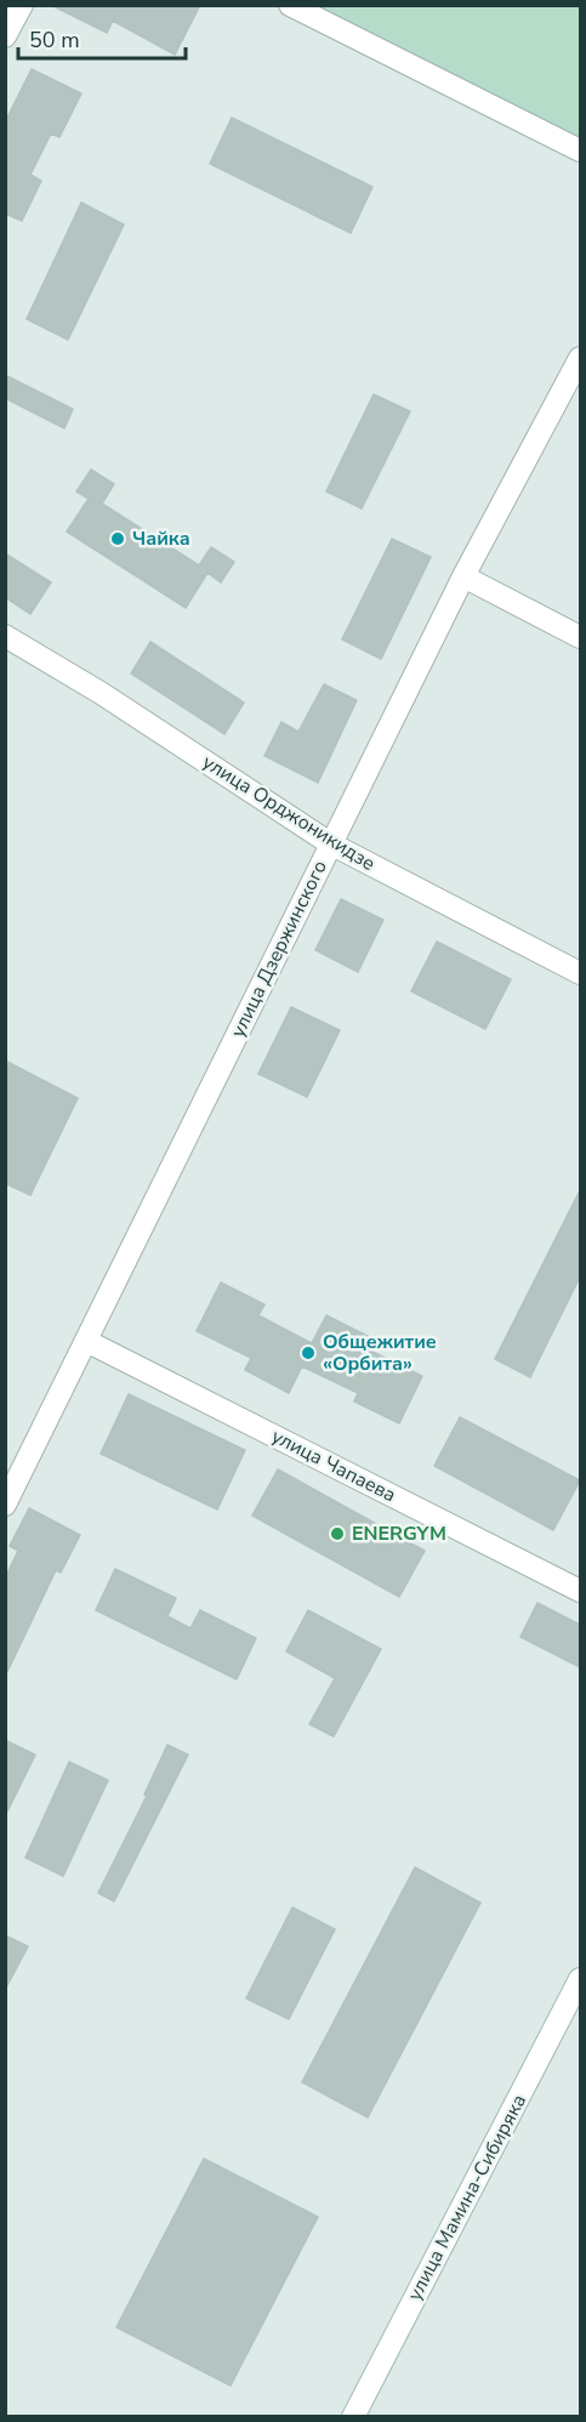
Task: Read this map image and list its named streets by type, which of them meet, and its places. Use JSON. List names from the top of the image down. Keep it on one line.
{"streets":{"street":["улица Орджоникидзе","улица Дзержинского","улица Чапаева","улица Мамина-Сибиряка"]},"crossings":[["улица Орджоникидзе","улица Дзержинского"],["улица Дзержинского","улица Чапаева"]],"places":["Чайка","Общежитие «Орбита»","ENERGYM"],"scale_bar":"50 m"}
